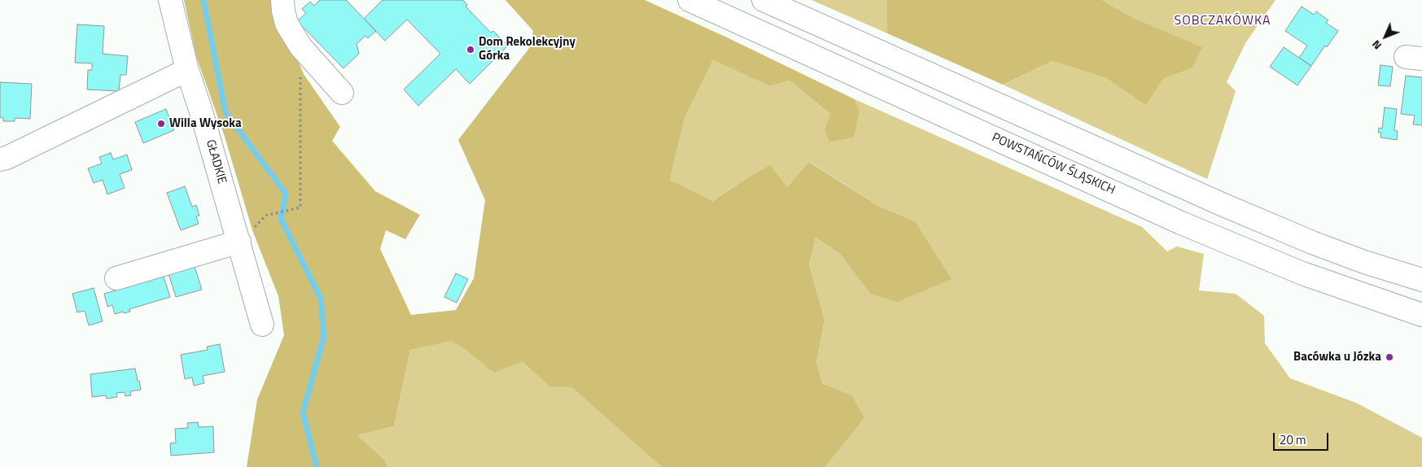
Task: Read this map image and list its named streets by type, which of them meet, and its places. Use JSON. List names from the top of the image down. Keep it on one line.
{"streets":{"street":["GŁADKIE","POWSTAŃCÓW ŚLĄSKICH"]},"districts":["SOBCZAKÓWKA"],"places":["Dom Rekolekcyjny Górka","Willa Wysoka","Bacówka u Józka"],"scale_bar":"20 m","north":"bottom left"}
